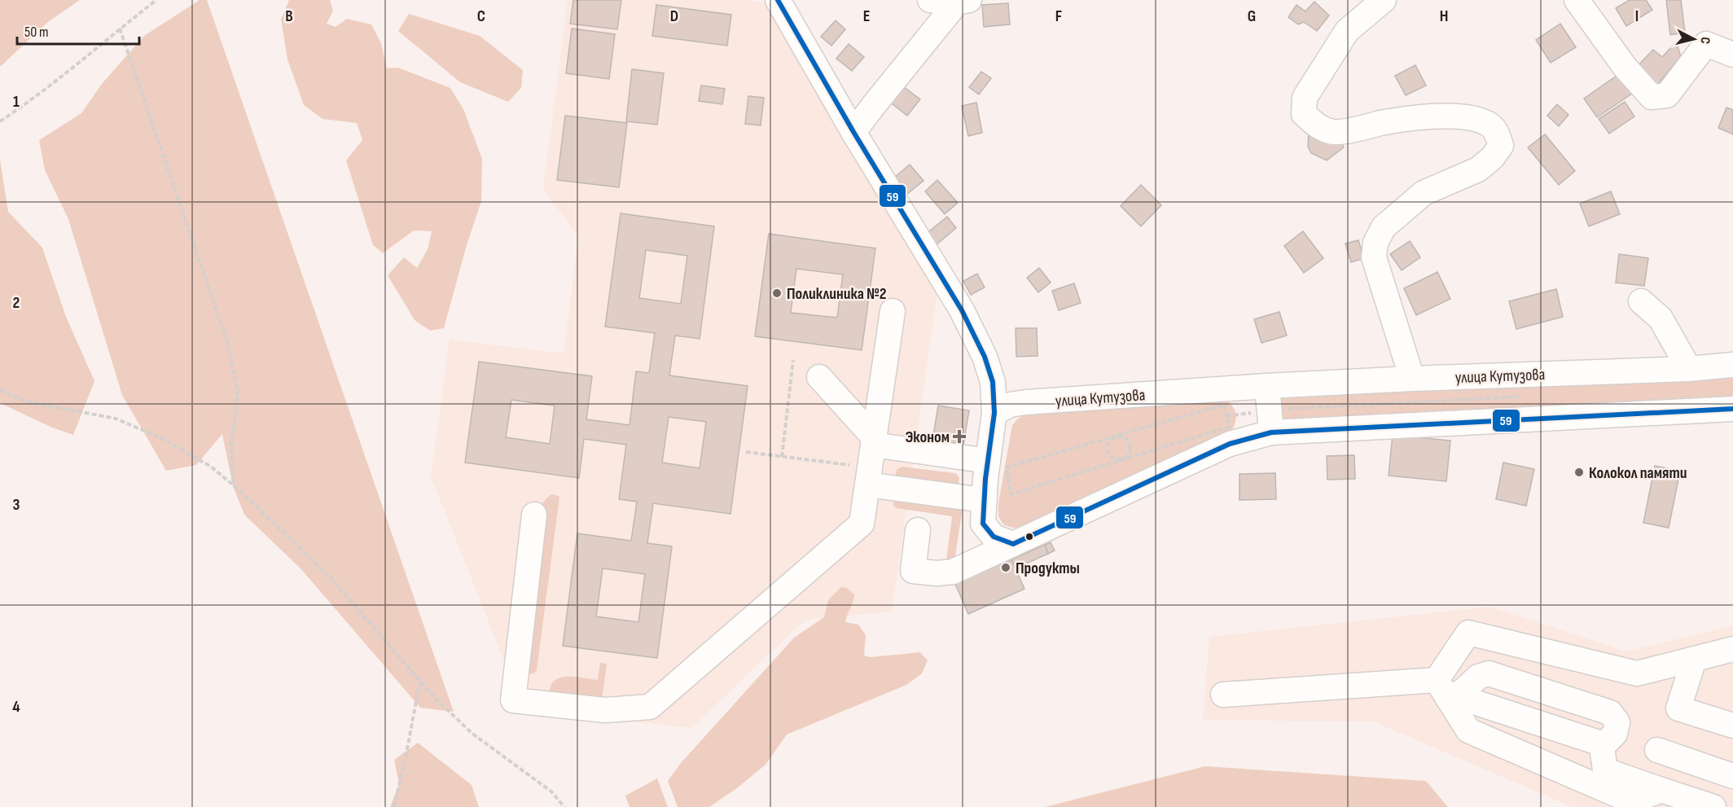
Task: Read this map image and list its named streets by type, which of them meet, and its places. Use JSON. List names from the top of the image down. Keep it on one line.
{"streets":{"street":["улица Кутузова"]},"places":{"other":["Поликлиника №2","Колокол памяти","Продукты"],"health":["Эконом"]},"lines":["transit line 59"],"scale_bar":"50 m","north":"right","grid":{"columns":["B","C","D","E","F","G","H","I"],"rows":["1","2","3","4"]}}
